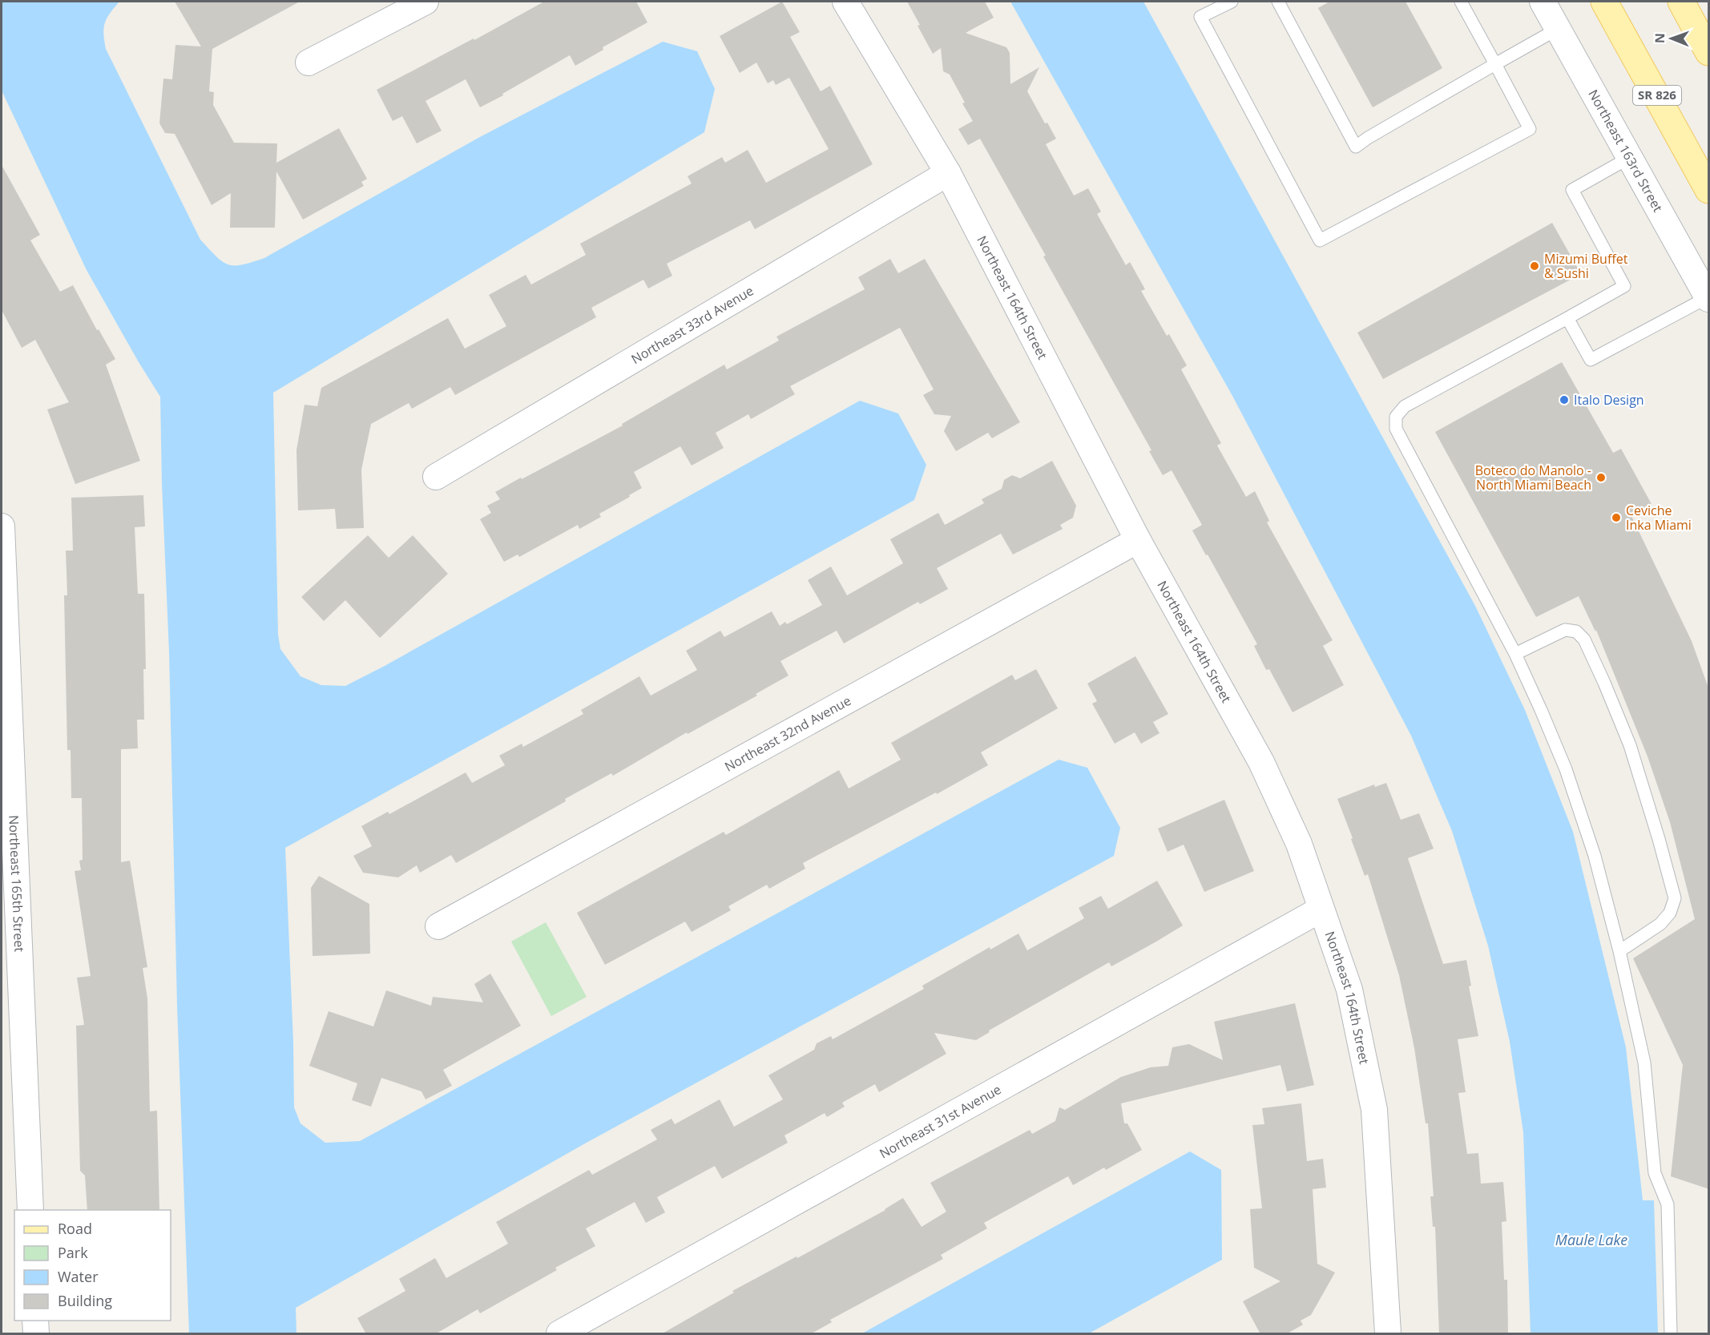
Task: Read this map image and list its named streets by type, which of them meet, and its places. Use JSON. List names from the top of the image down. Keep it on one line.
{"streets":{"main road":["SR 826"],"street":["Northeast 163rd Street","Northeast 164th Street","Northeast 33rd Avenue","Northeast 32nd Avenue","Northeast 165th Street","Northeast 31st Avenue"]},"crossings":[["Northeast 164th Street","Northeast 33rd Avenue"],["Northeast 164th Street","Northeast 32nd Avenue"],["Northeast 164th Street","Northeast 31st Avenue"]],"water":["Maule Lake"],"places":["Mizumi Buffet & Sushi","Italo Design","Boteco do Manolo - North Miami Beach","Ceviche Inka Miami"],"legend":["Road","Park","Water","Building"],"north":"left"}
